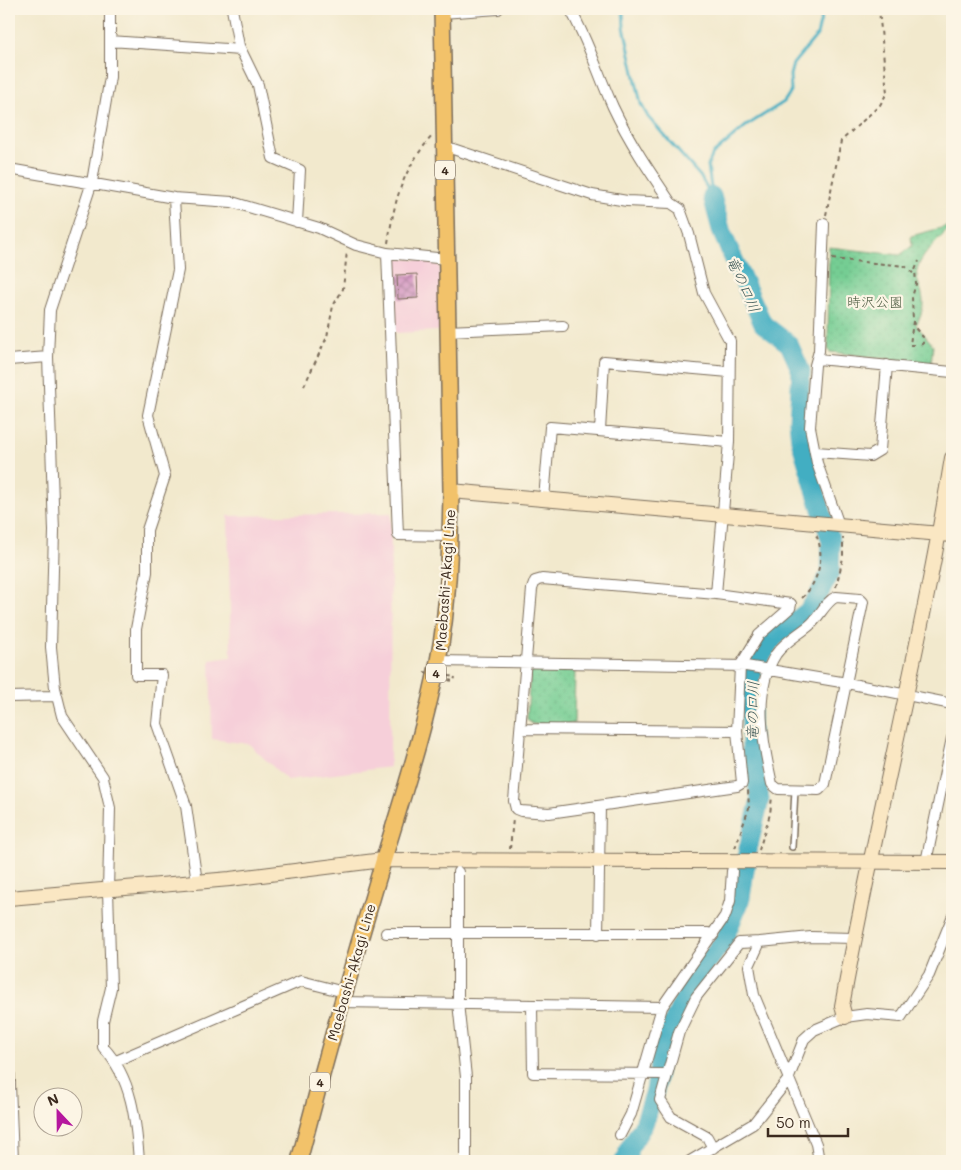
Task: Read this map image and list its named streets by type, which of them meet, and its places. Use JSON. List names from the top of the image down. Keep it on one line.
{"streets":{"main road":["4","Maebashi-Akagi Line"]},"water":["竜の口川"],"parks":["時沢公園"],"scale_bar":"50 m","north":"top"}
